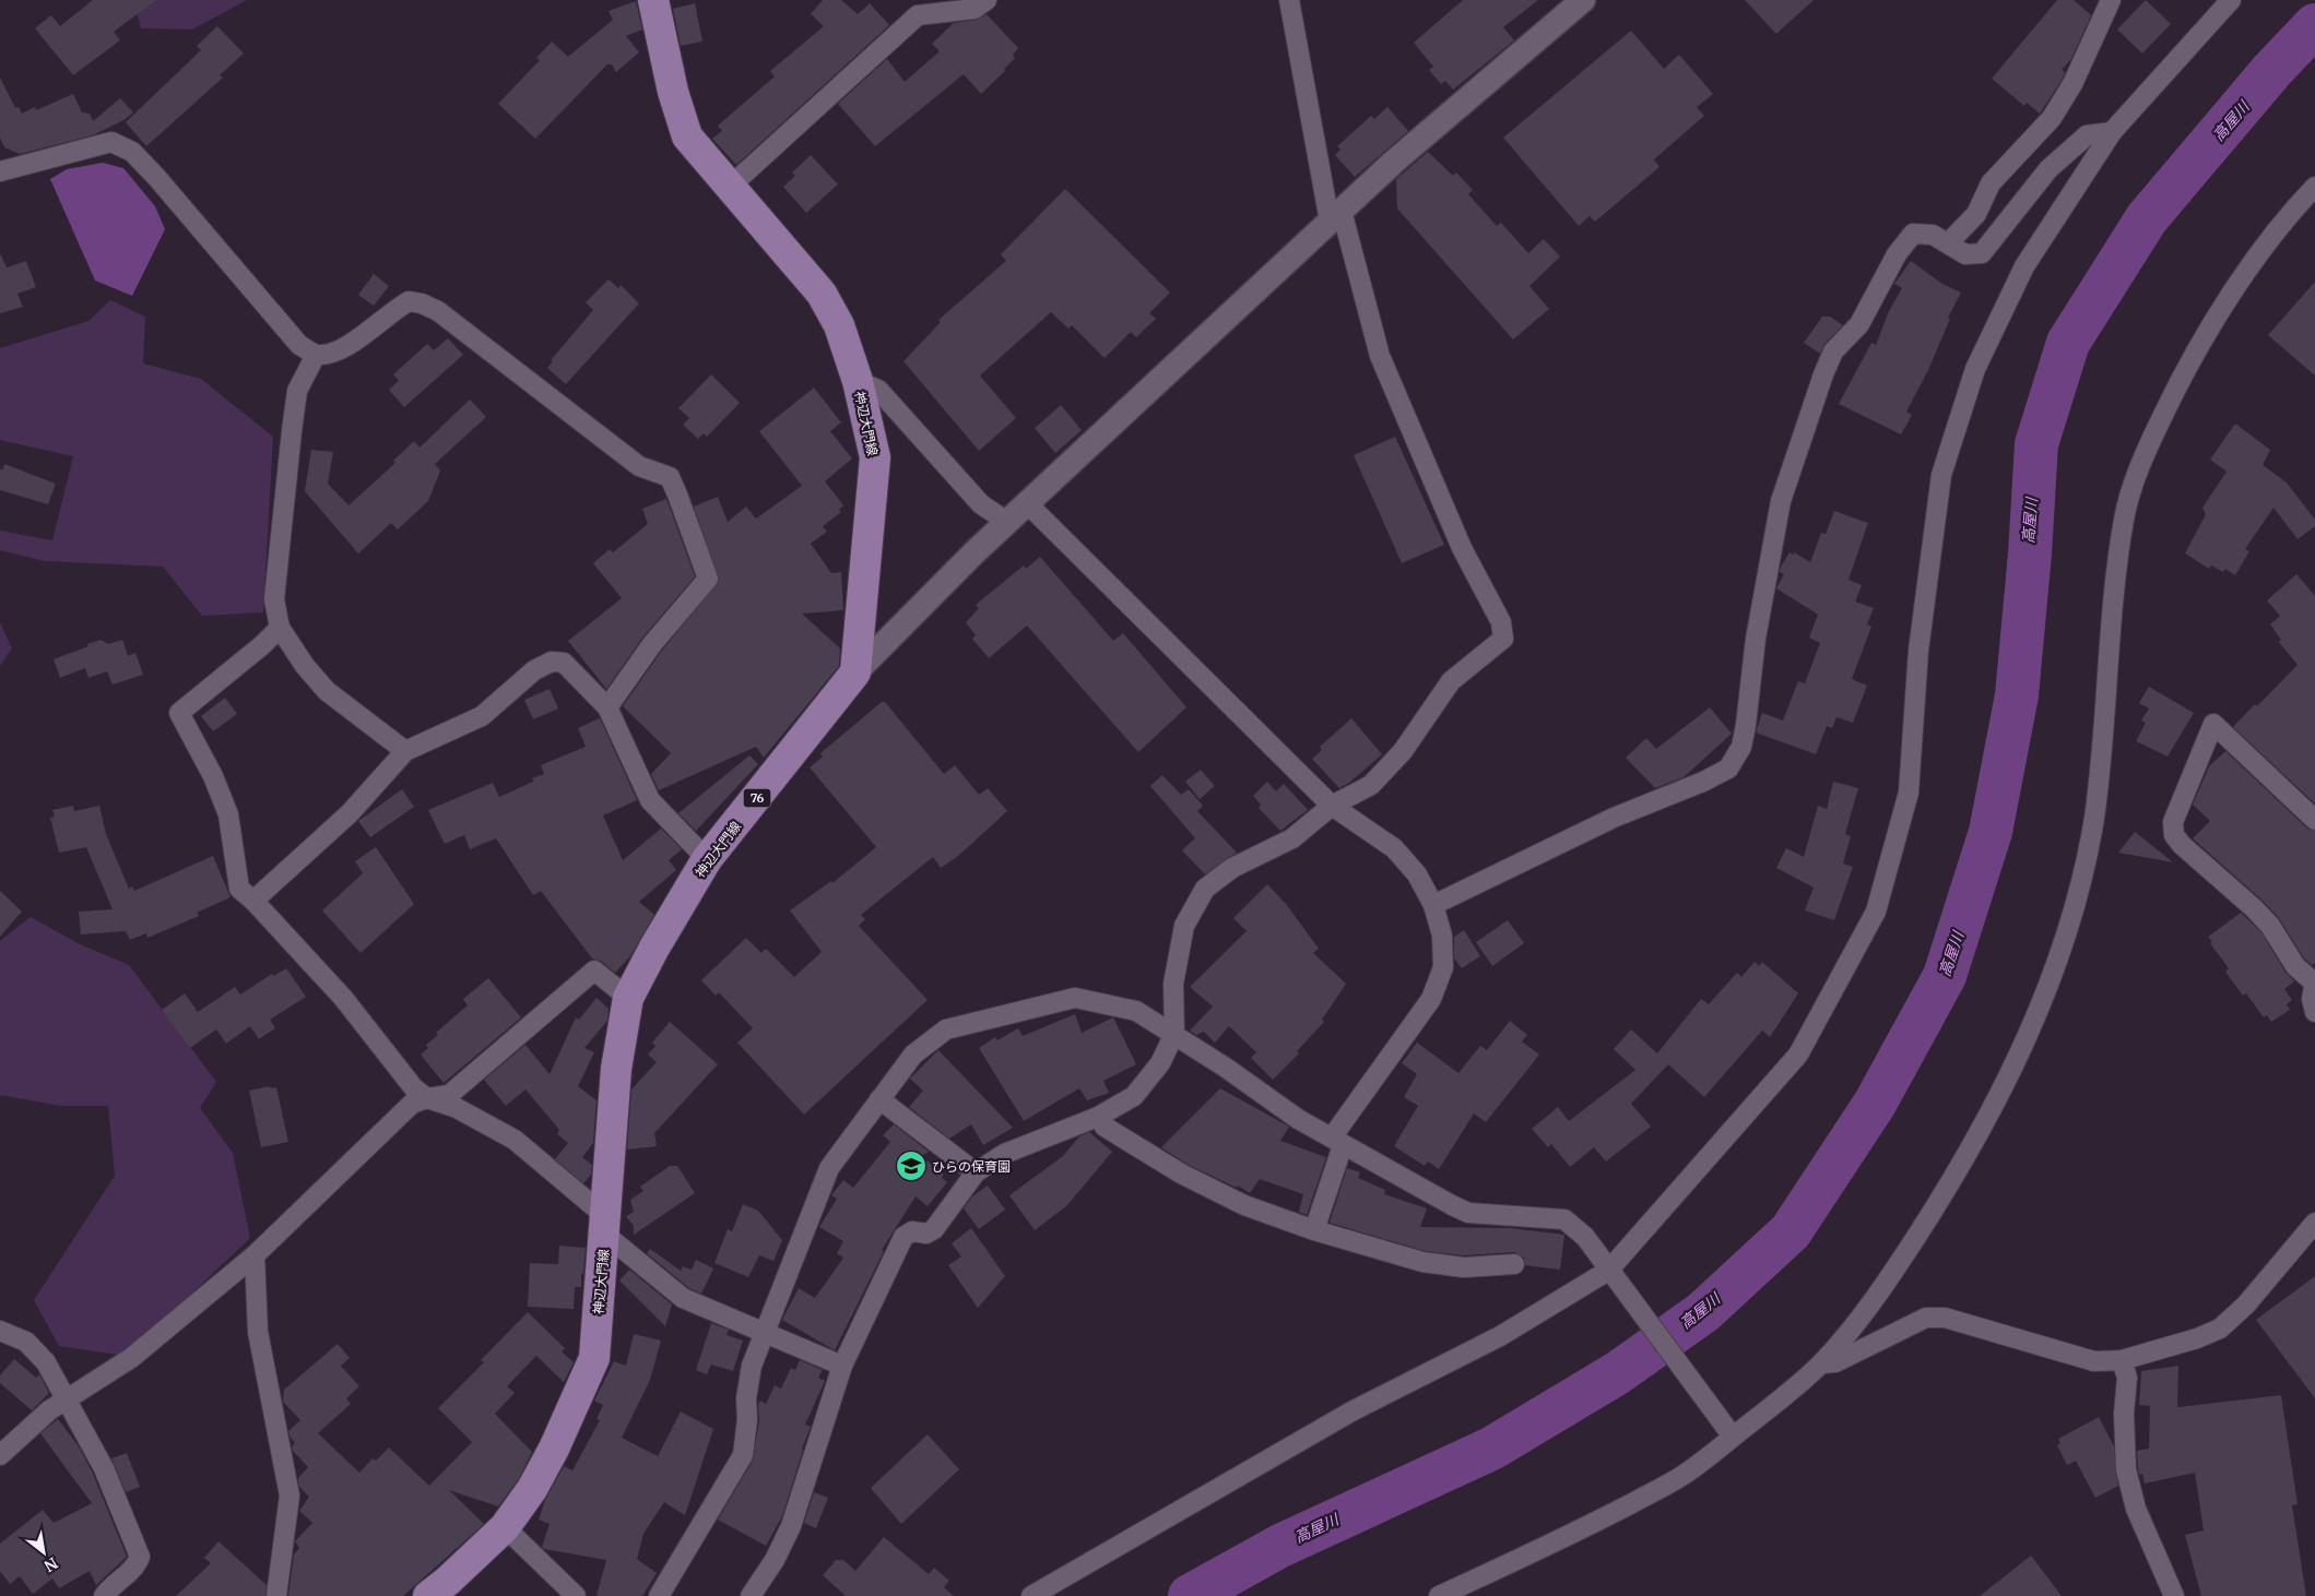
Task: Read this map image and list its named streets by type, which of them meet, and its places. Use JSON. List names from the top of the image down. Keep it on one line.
{"streets":{"main road":["神辺大門線","76"]},"water":["高屋川"],"places":{"school or university":["ひらの保育園"]},"north":"bottom right"}
